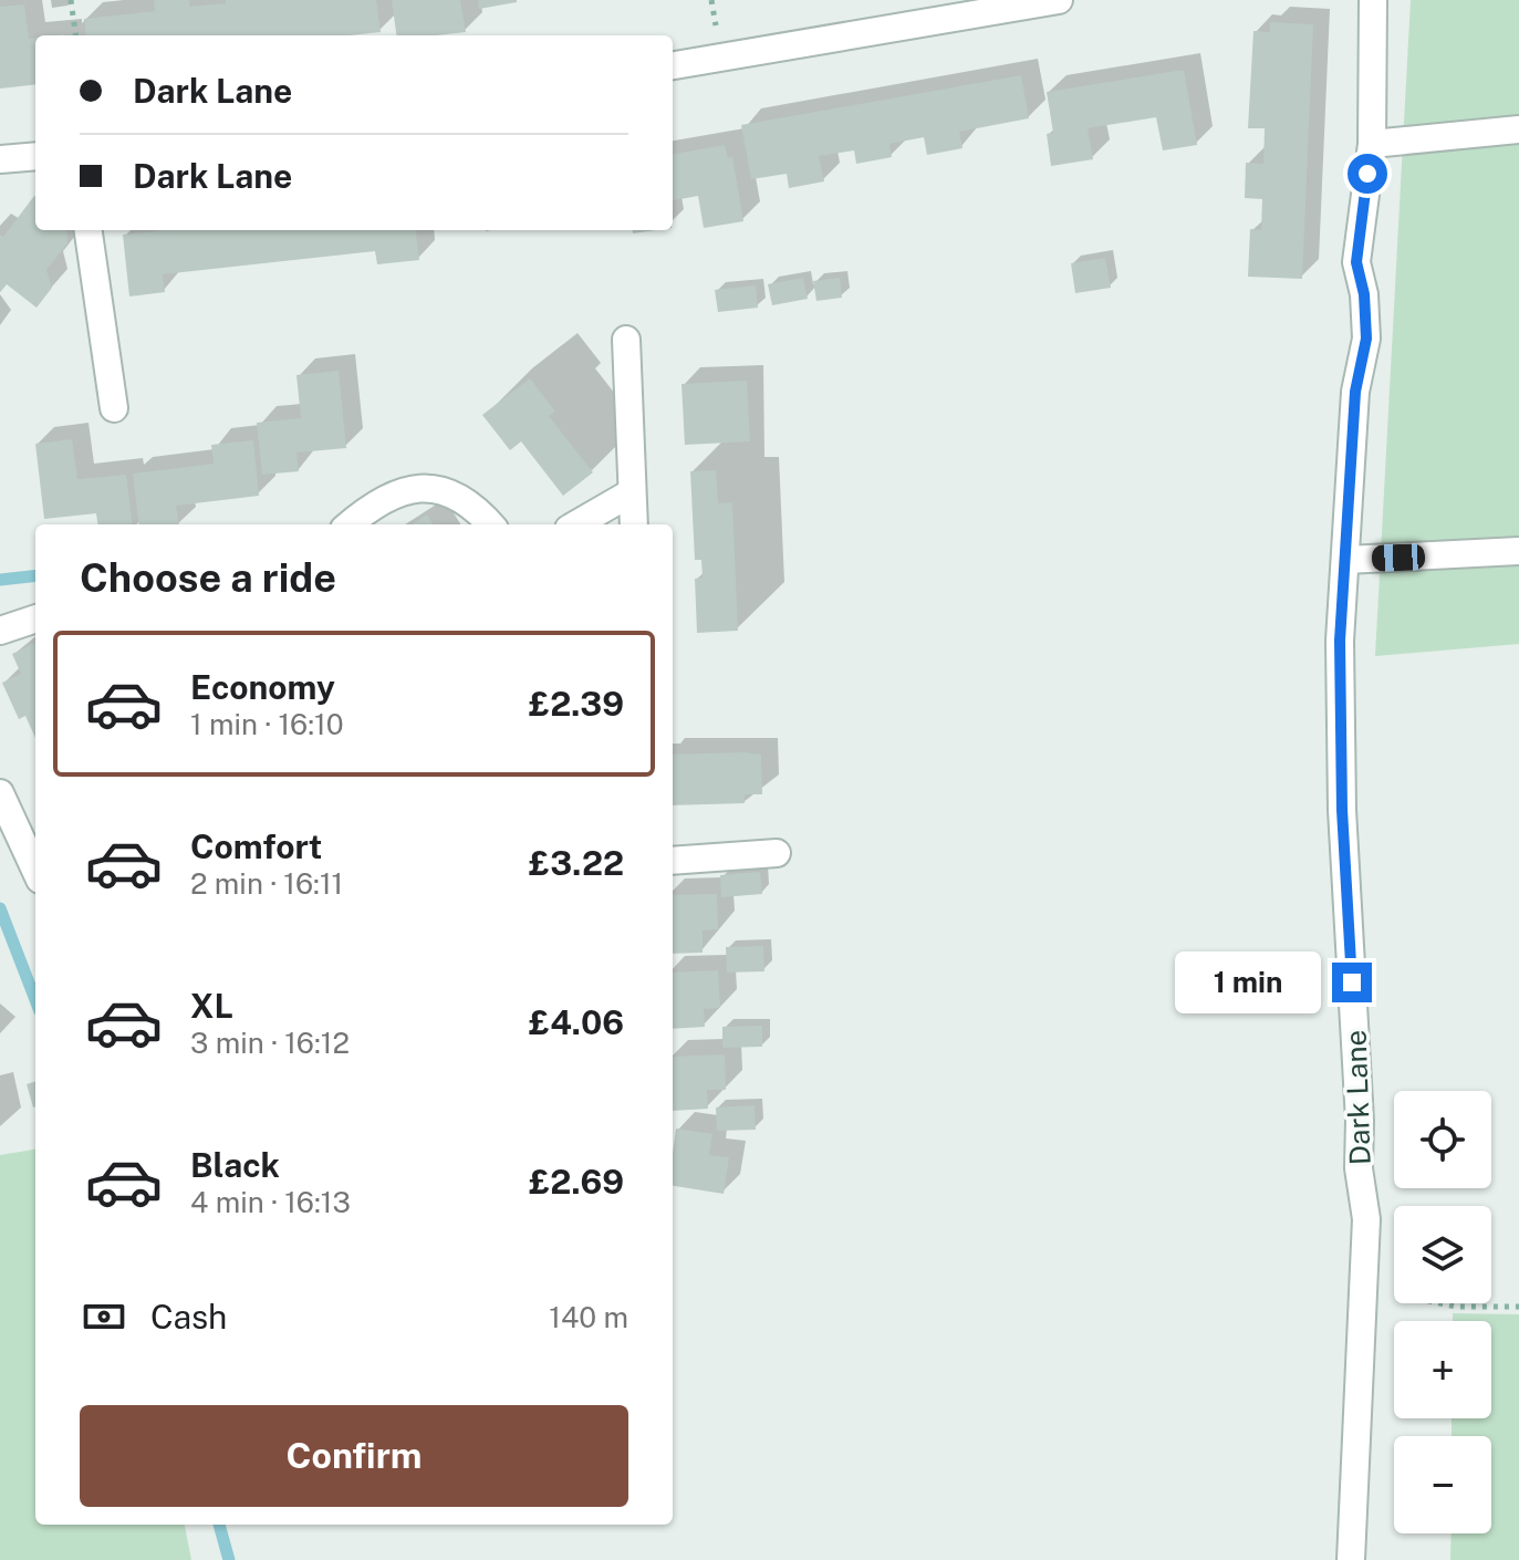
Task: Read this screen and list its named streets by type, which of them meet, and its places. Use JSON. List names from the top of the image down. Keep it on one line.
{"streets":{"street":["Dark Lane"]},"page":{"banner":["Dark Lane","Dark Lane"],"heading":"Choose a ride","list":[{"name":"Economy","note":"1 min · 16:10","value":"£2.39"},{"name":"Comfort","note":"2 min · 16:11","value":"£3.22"},{"name":"XL","note":"3 min · 16:12","value":"£4.06"},{"name":"Black","note":"4 min · 16:13","value":"£2.69"}],"bubble":"1 min","map_buttons":["+","−"],"pay":["Cash","140 m"],"buttons":"Confirm"}}
